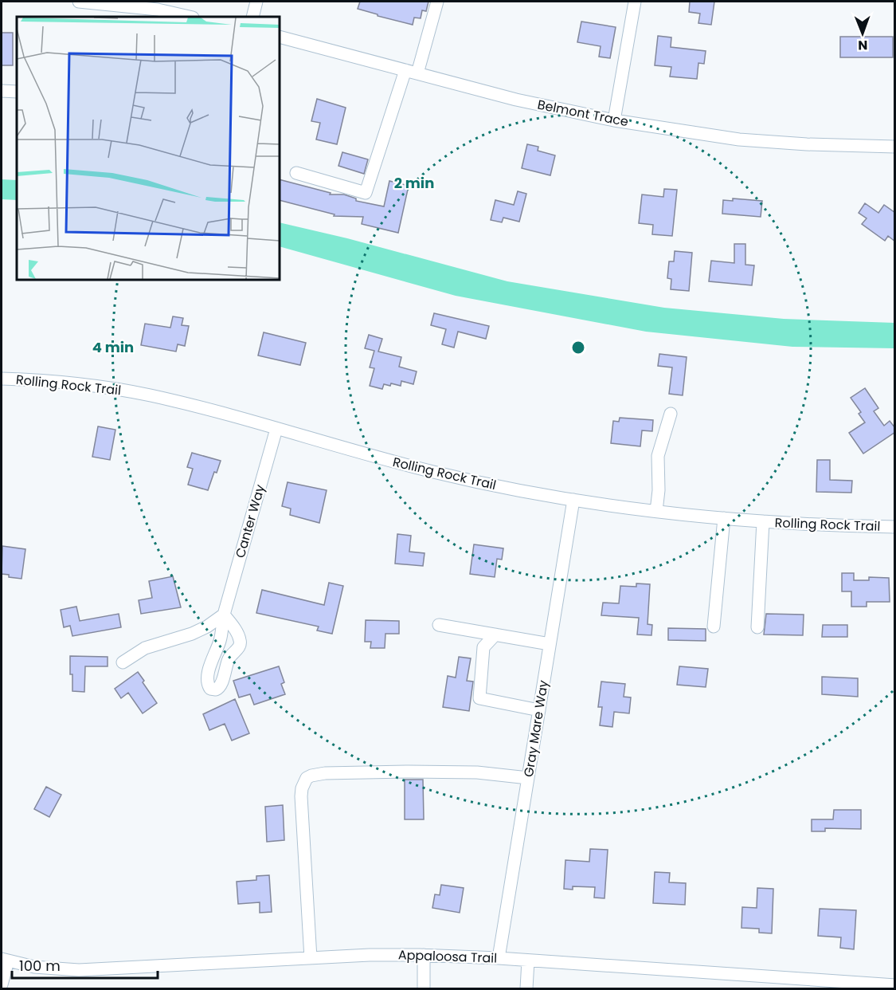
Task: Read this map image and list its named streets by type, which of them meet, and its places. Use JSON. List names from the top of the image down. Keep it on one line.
{"streets":{"street":["Belmont Trace","Rolling Rock Trail","Canter Way","Gray Mare Way","Appaloosa Trail"]},"crossings":[["Rolling Rock Trail","Canter Way"],["Rolling Rock Trail","Gray Mare Way"],["Gray Mare Way","Appaloosa Trail"]],"scale_bar":"100 m","north":"bottom","rings":["2 min","4 min"]}
